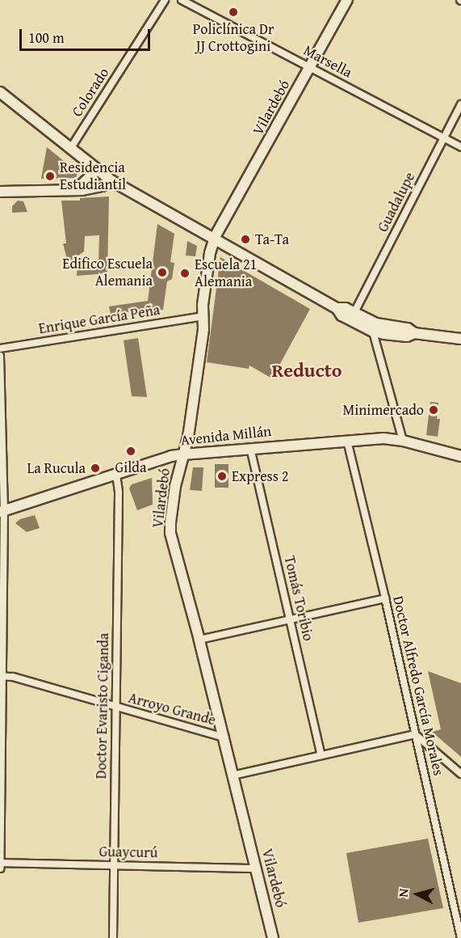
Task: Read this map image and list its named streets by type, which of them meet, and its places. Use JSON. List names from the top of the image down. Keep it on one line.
{"streets":{"street":["Marsella","Colorado","Vilardebó","Guadalupe","Enrique García Peña","Avenida Millán","Tomás Toribio","Doctor Alfredo García Morales","Doctor Evaristo Ciganda","Arroyo Grande","Guaycurú"]},"crossings":[["Marsella","Vilardebó"],["Marsella","Guadalupe"],["Vilardebó","Enrique García Peña"],["Vilardebó","Avenida Millán"],["Vilardebó","Arroyo Grande"],["Vilardebó","Guaycurú"],["Avenida Millán","Tomás Toribio"],["Avenida Millán","Doctor Alfredo García Morales"],["Avenida Millán","Doctor Evaristo Ciganda"],["Doctor Evaristo Ciganda","Arroyo Grande"],["Doctor Evaristo Ciganda","Guaycurú"]],"districts":["Reducto"],"places":["Policlínica Dr JJ Crottogini","Residencia Estudiantil","Ta-Ta","Edifico Escuela Alemania","Escuela 21 Alemania","Minimercado","Gilda","La Rucula","Express 2"],"scale_bar":"100 m","north":"left"}
